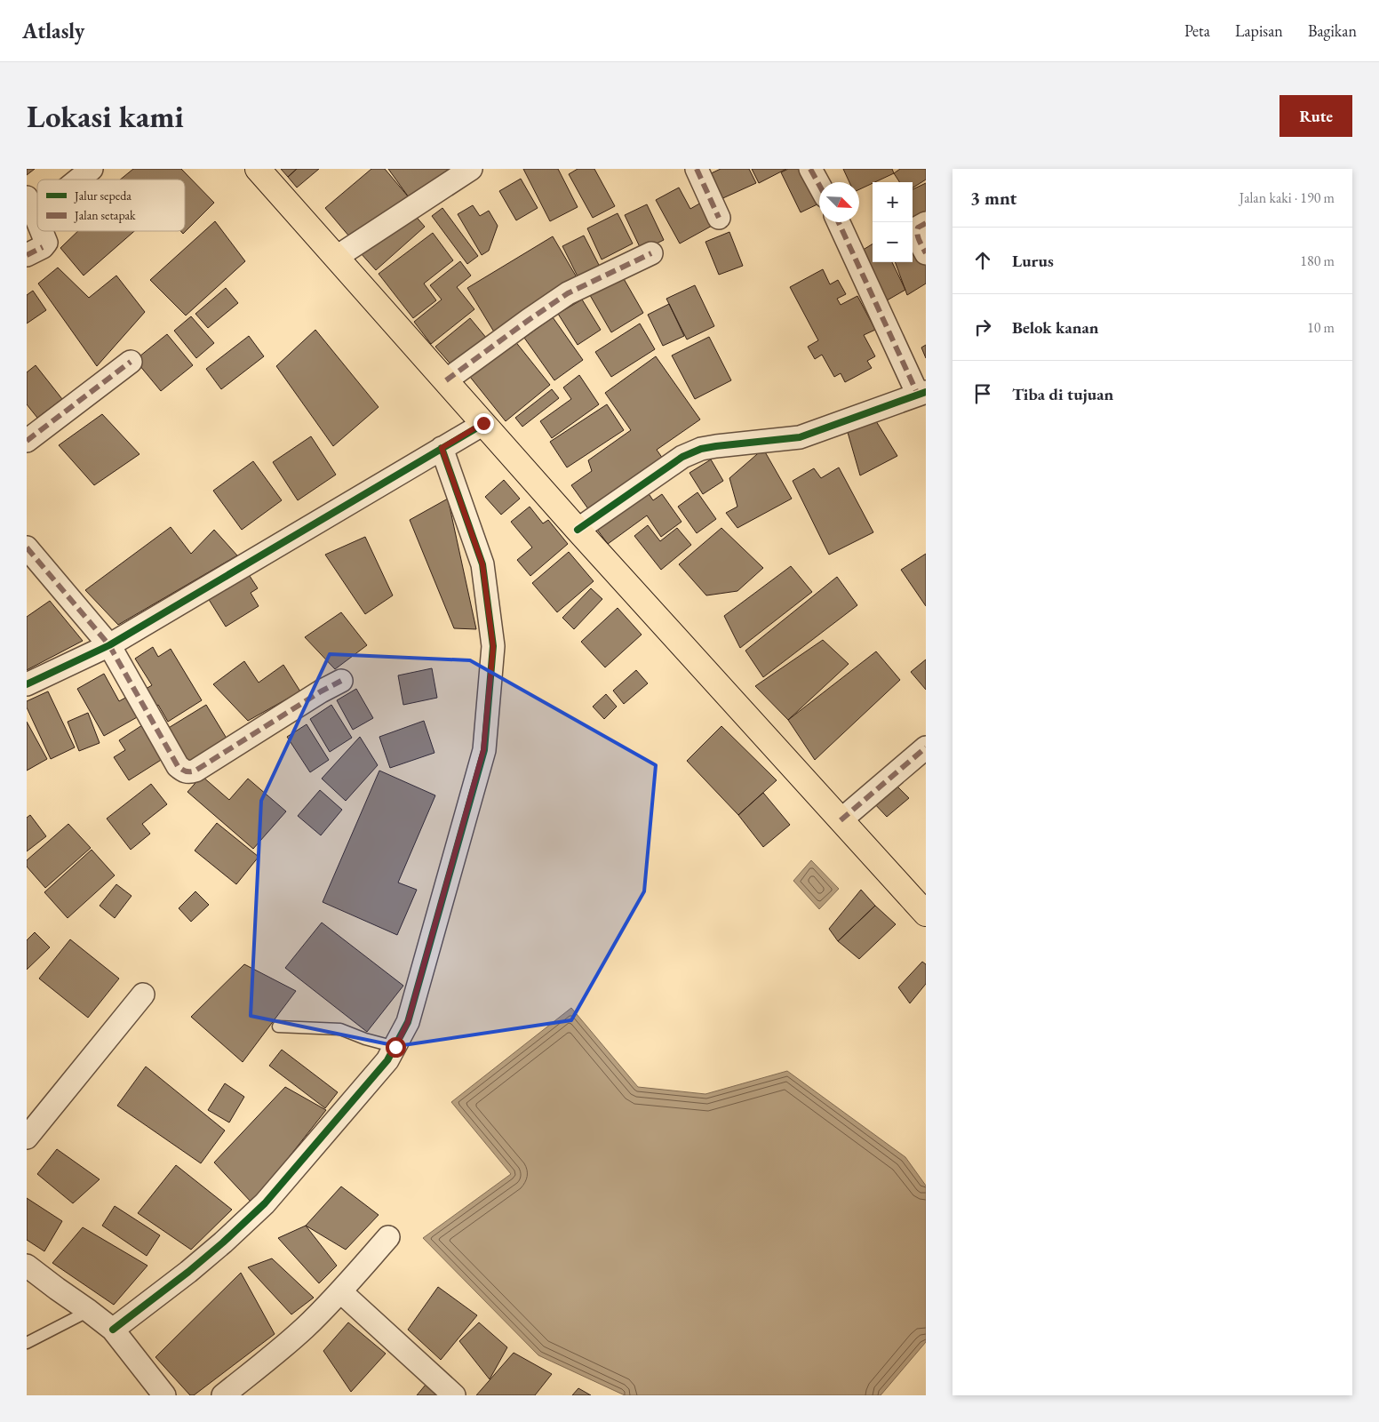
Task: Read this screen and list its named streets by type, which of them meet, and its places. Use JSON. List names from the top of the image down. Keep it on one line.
{"legend":["Jalur sepeda","Jalan setapak"],"north":"bottom right","page":{"header":"Atlasly","nav":["Peta","Lapisan","Bagikan"],"buttons":"Rute","title":"Lokasi kami","heading":["3 mnt","Jalan kaki · 190 m"],"map_buttons":["+","−"],"list":[["Lurus","180 m"],["Belok kanan","10 m"],"Tiba di tujuan"]}}
